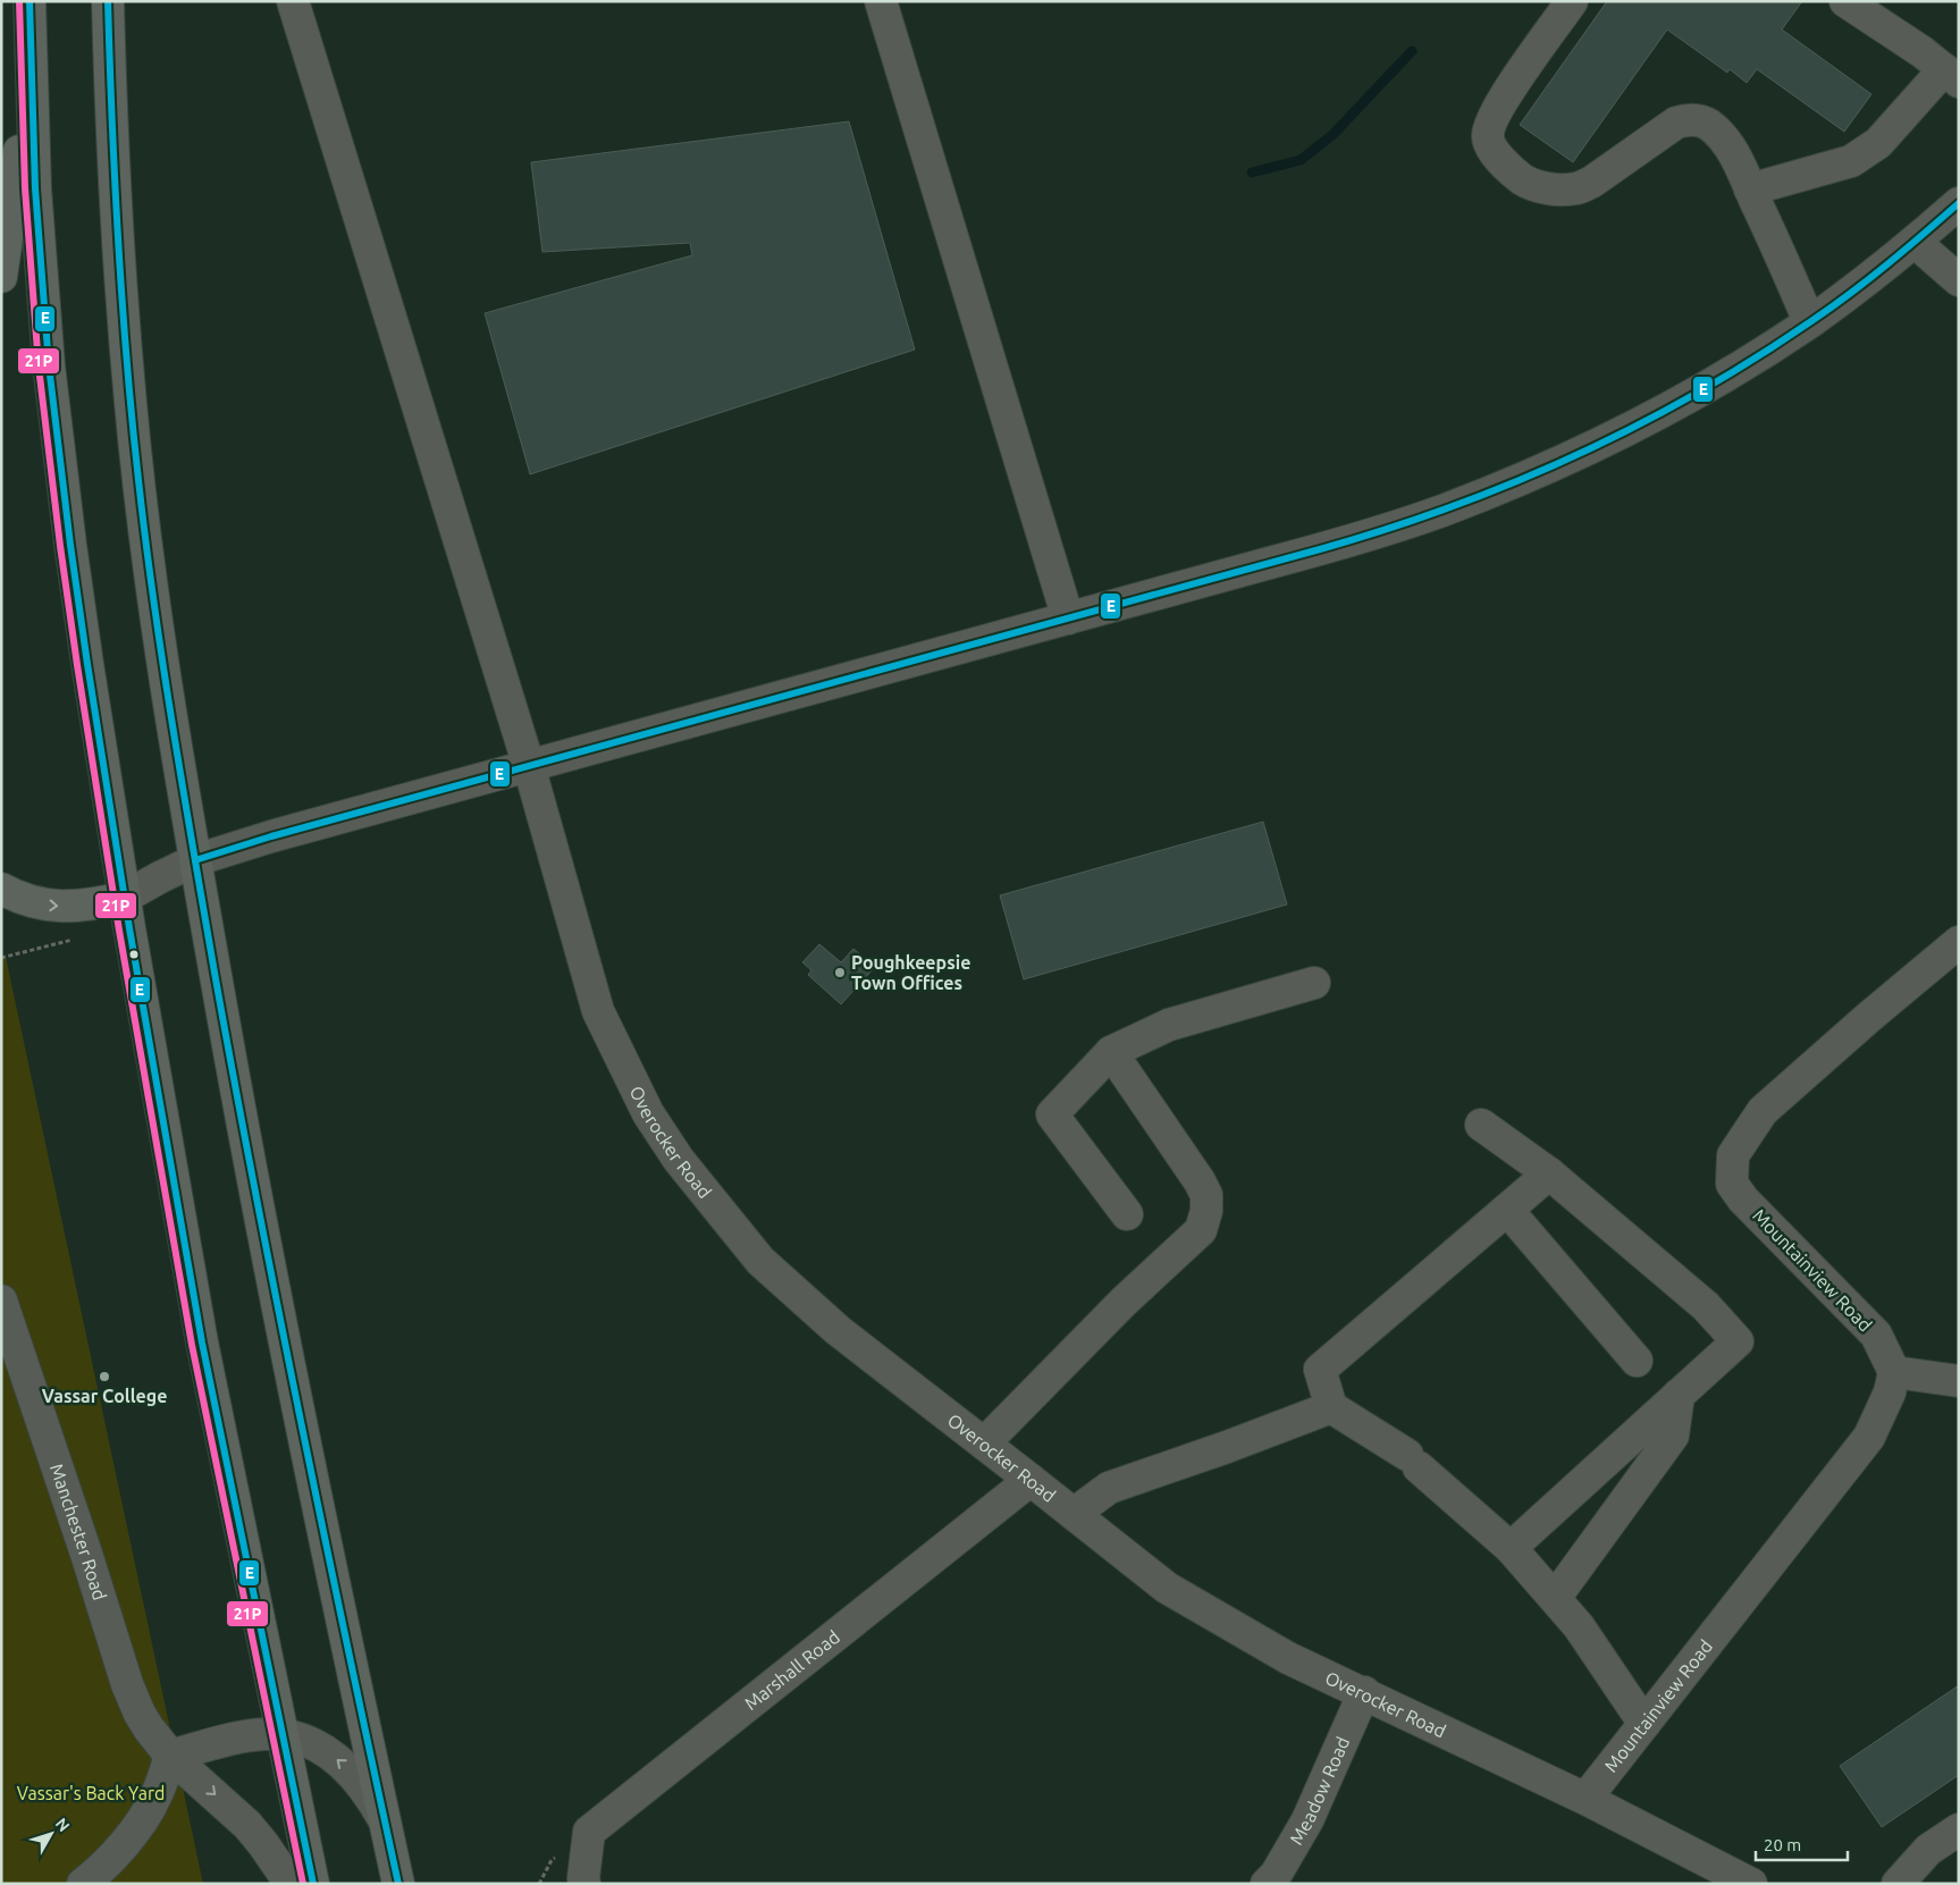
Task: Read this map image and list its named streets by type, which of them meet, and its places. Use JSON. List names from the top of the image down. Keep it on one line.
{"streets":{"street":["Overocker Road","Mountainview Road","Manchester Road","Marshall Road","Meadow Road"]},"crossings":[["Overocker Road","Mountainview Road"],["Overocker Road","Marshall Road"],["Overocker Road","Meadow Road"]],"parks":["Vassar's Back Yard"],"places":["Poughkeepsie Town Offices","Vassar College"],"lines":["transit line E","transit line 21P"],"scale_bar":"20 m","north":"top right"}
